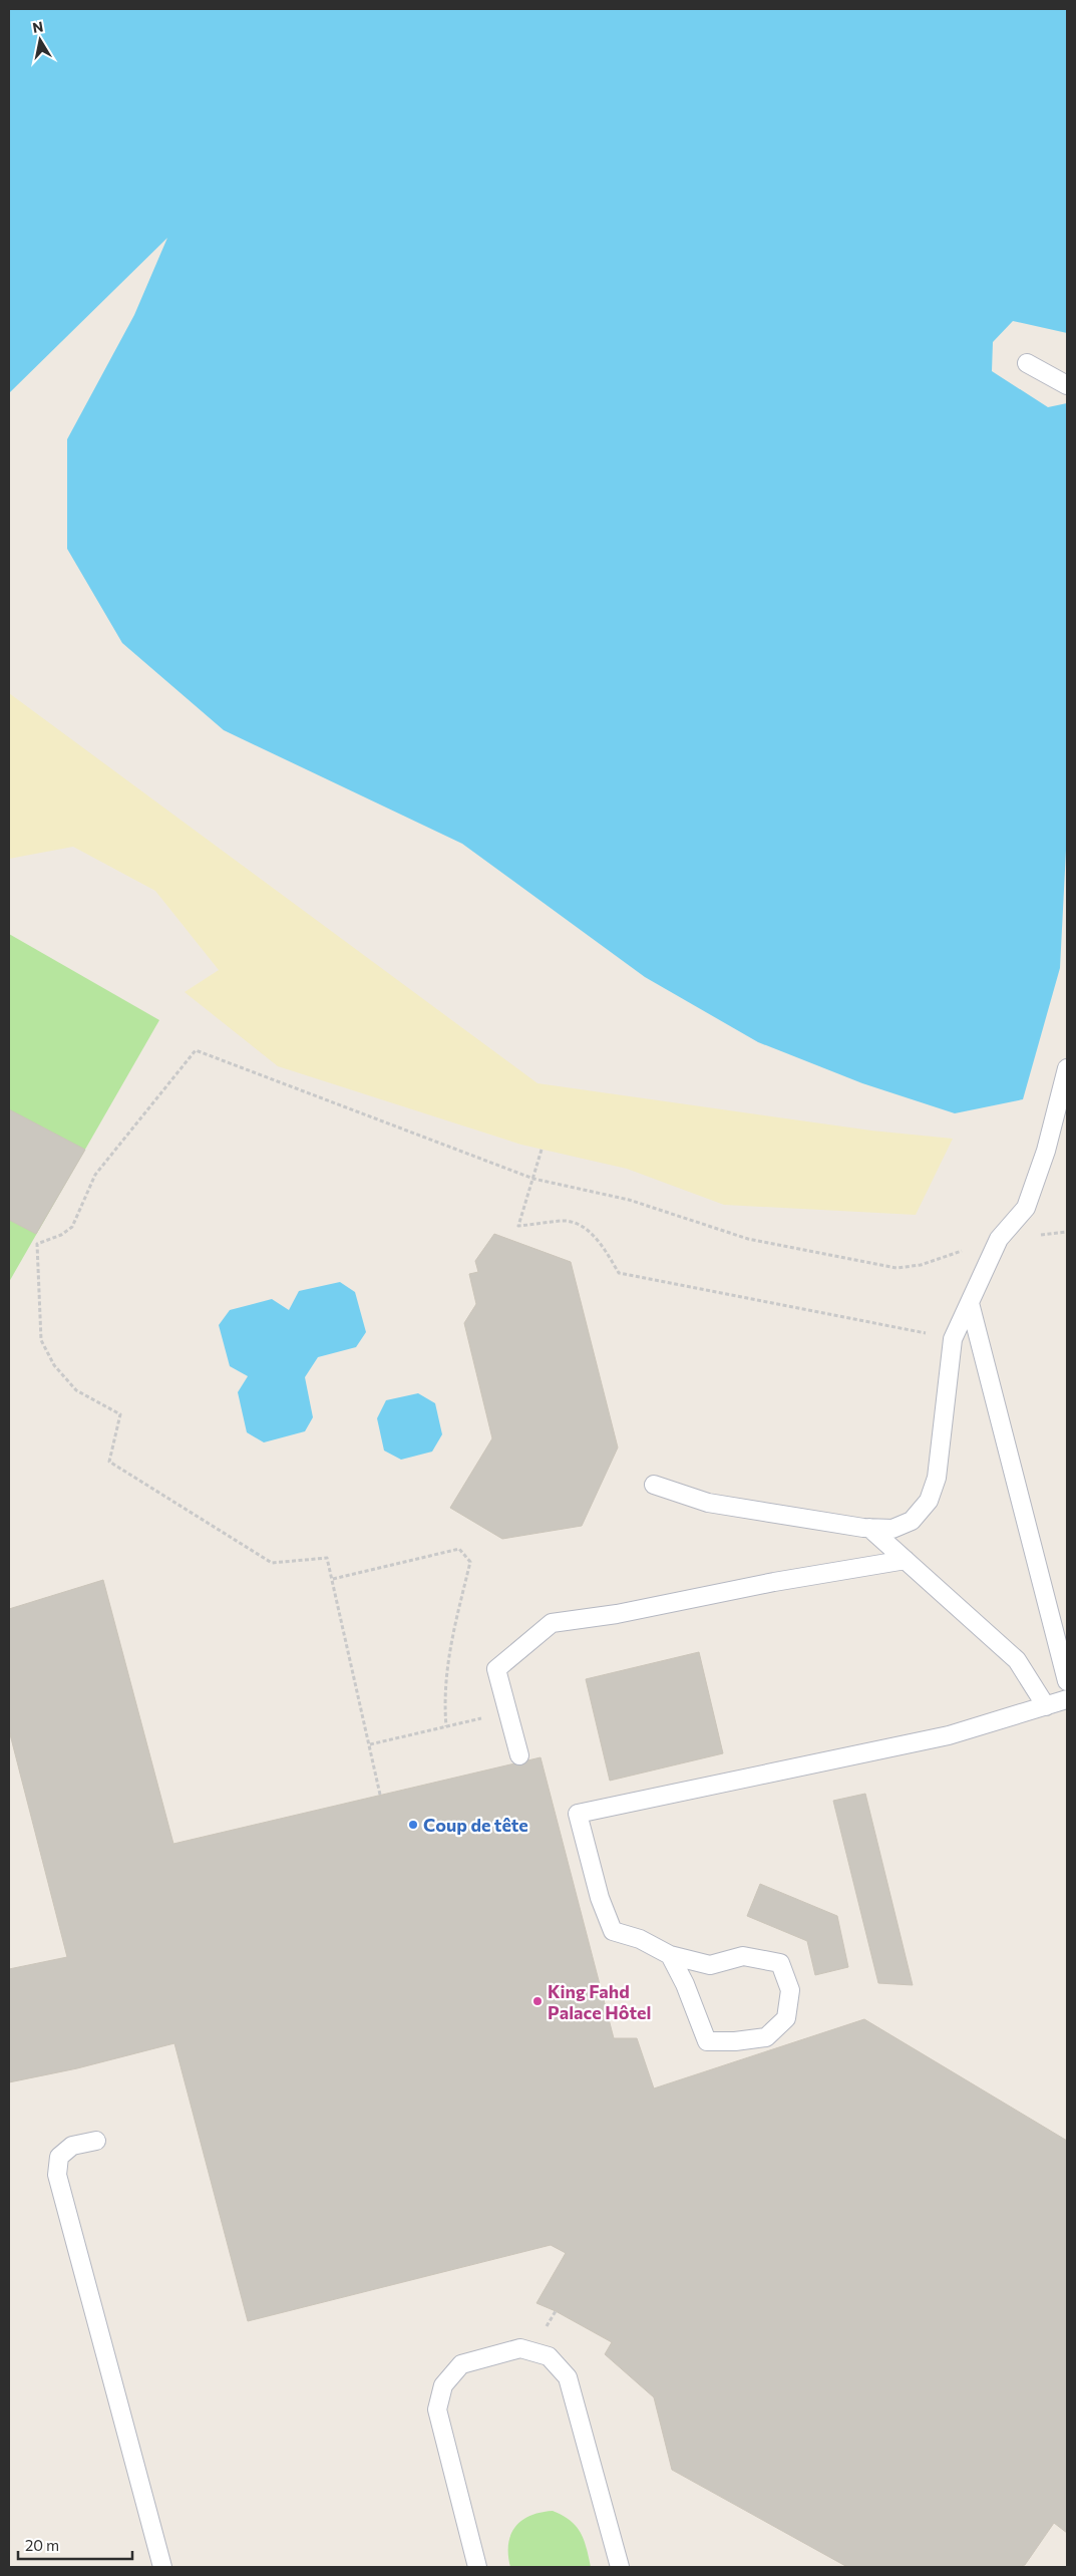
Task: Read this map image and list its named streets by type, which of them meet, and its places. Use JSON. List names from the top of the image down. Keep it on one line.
{"places":["Coup de tête","King Fahd Palace Hôtel"],"scale_bar":"20 m","north":"top"}
